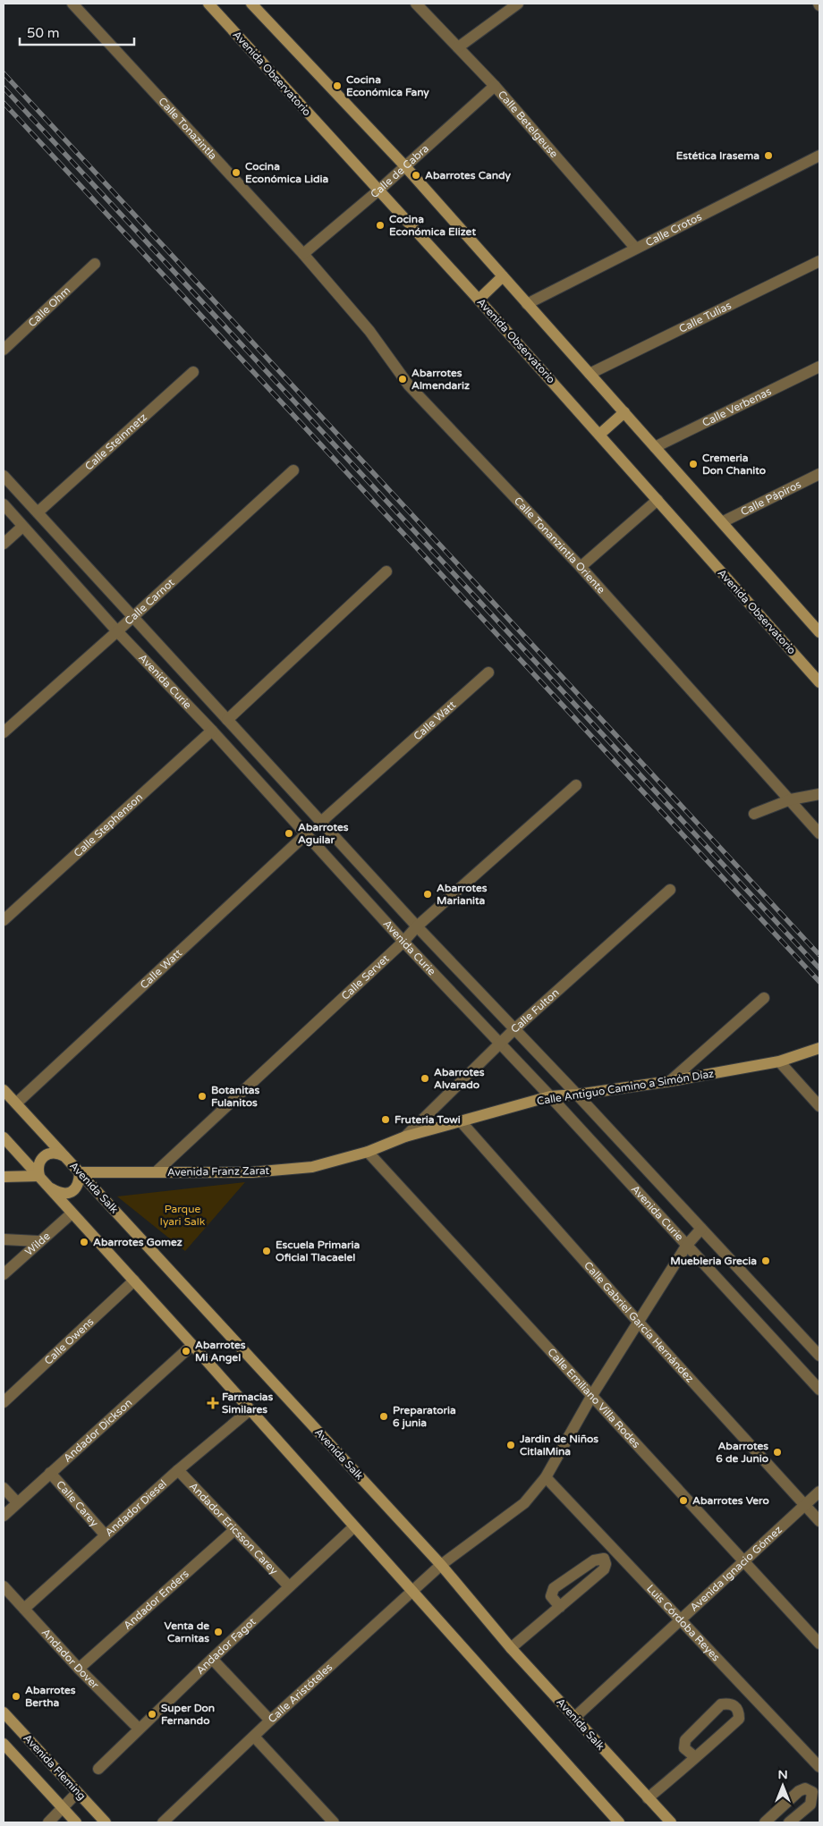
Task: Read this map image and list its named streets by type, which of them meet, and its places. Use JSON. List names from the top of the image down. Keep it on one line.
{"streets":{"main road":["Avenida Observatorio","Calle Antiguo Camino a Simón Díaz","Avenida Franz Zarat","Avenida Salk","Avenida Fleming"],"street":["Calle Betelgeuse","Calle Tonazintla","Calle de Cabra","Calle Crotos","Calle Ohm","Calle Tulias","Calle Verbenas","Calle Steinmetz","Calle Pápiros","Calle Tonanzintla Oriente","Calle Carnot","Avenida Curie","Calle Watt","Calle Stephenson","Calle Servet","Calle Fulton","Wilde","Calle Gabriel García Hernández","Calle Owens","Calle Emiliano Villa Rodes","Andador Dickson","Calle Carey","Andador Diesel","Andador Ericsson Carey","Avenida Ignacio Gómez","Andador Enders","Luis Córdoba Reyes","Andador Fagot","Andador Dover","Calle Aristóteles"]},"crossings":[["Avenida Observatorio","Calle de Cabra"],["Calle Betelgeuse","Calle de Cabra"],["Calle Betelgeuse","Calle Crotos"],["Calle Tonazintla","Calle de Cabra"],["Calle Tonazintla","Calle Tonanzintla Oriente"],["Calle de Cabra","Calle Tonanzintla Oriente"],["Calle Steinmetz","Avenida Curie"],["Calle Carnot","Avenida Curie"],["Avenida Curie","Calle Watt"],["Avenida Curie","Calle Stephenson"],["Avenida Curie","Calle Servet"],["Avenida Curie","Calle Fulton"],["Avenida Curie","Calle Antiguo Camino a Simón Díaz"],["Avenida Curie","Calle Aristóteles"],["Calle Watt","Avenida Salk"],["Calle Servet","Avenida Franz Zarat"],["Calle Fulton","Calle Antiguo Camino a Simón Díaz"],["Calle Fulton","Avenida Franz Zarat"],["Calle Antiguo Camino a Simón Díaz","Avenida Franz Zarat"],["Calle Antiguo Camino a Simón Díaz","Calle Gabriel García Hernández"],["Avenida Franz Zarat","Avenida Salk"],["Avenida Franz Zarat","Calle Emiliano Villa Rodes"],["Avenida Salk","Avenida Ignacio Gómez"],["Avenida Salk","Calle Aristóteles"],["Calle Gabriel García Hernández","Avenida Ignacio Gómez"],["Calle Gabriel García Hernández","Calle Aristóteles"],["Calle Emiliano Villa Rodes","Avenida Ignacio Gómez"],["Calle Emiliano Villa Rodes","Calle Aristóteles"],["Andador Dickson","Calle Carey"],["Calle Carey","Andador Diesel"],["Andador Diesel","Andador Ericsson Carey"],["Andador Diesel","Andador Dover"],["Andador Ericsson Carey","Andador Enders"],["Andador Ericsson Carey","Andador Fagot"],["Avenida Ignacio Gómez","Luis Córdoba Reyes"],["Andador Enders","Andador Dover"],["Luis Córdoba Reyes","Calle Aristóteles"],["Andador Fagot","Andador Dover"]],"parks":["Parque Iyari Salk"],"places":{"other":["Cocina Económica Fany","Estética Irasema","Cocina Económica Lidia","Abarrotes Candy","Cocina Económica Elizet","Abarrotes Almendariz","Cremeria Don Chanito","Abarrotes Aguilar","Abarrotes Marianita","Abarrotes Alvarado","Botanitas Fulanitos","Fruteria Towi","Abarrotes Gomez","Escuela Primaria Oficial Tlacaelel","Muebleria Grecia","Abarrotes Mi Angel","Preparatoria 6 junia","Jardin de Niños CitlalMina","Abarrotes 6 de Junio","Abarrotes Vero","Venta de Carnitas","Abarrotes Bertha","Super Don Fernando"],"health":["Farmacias Similares"]},"scale_bar":"50 m","north":"top"}
